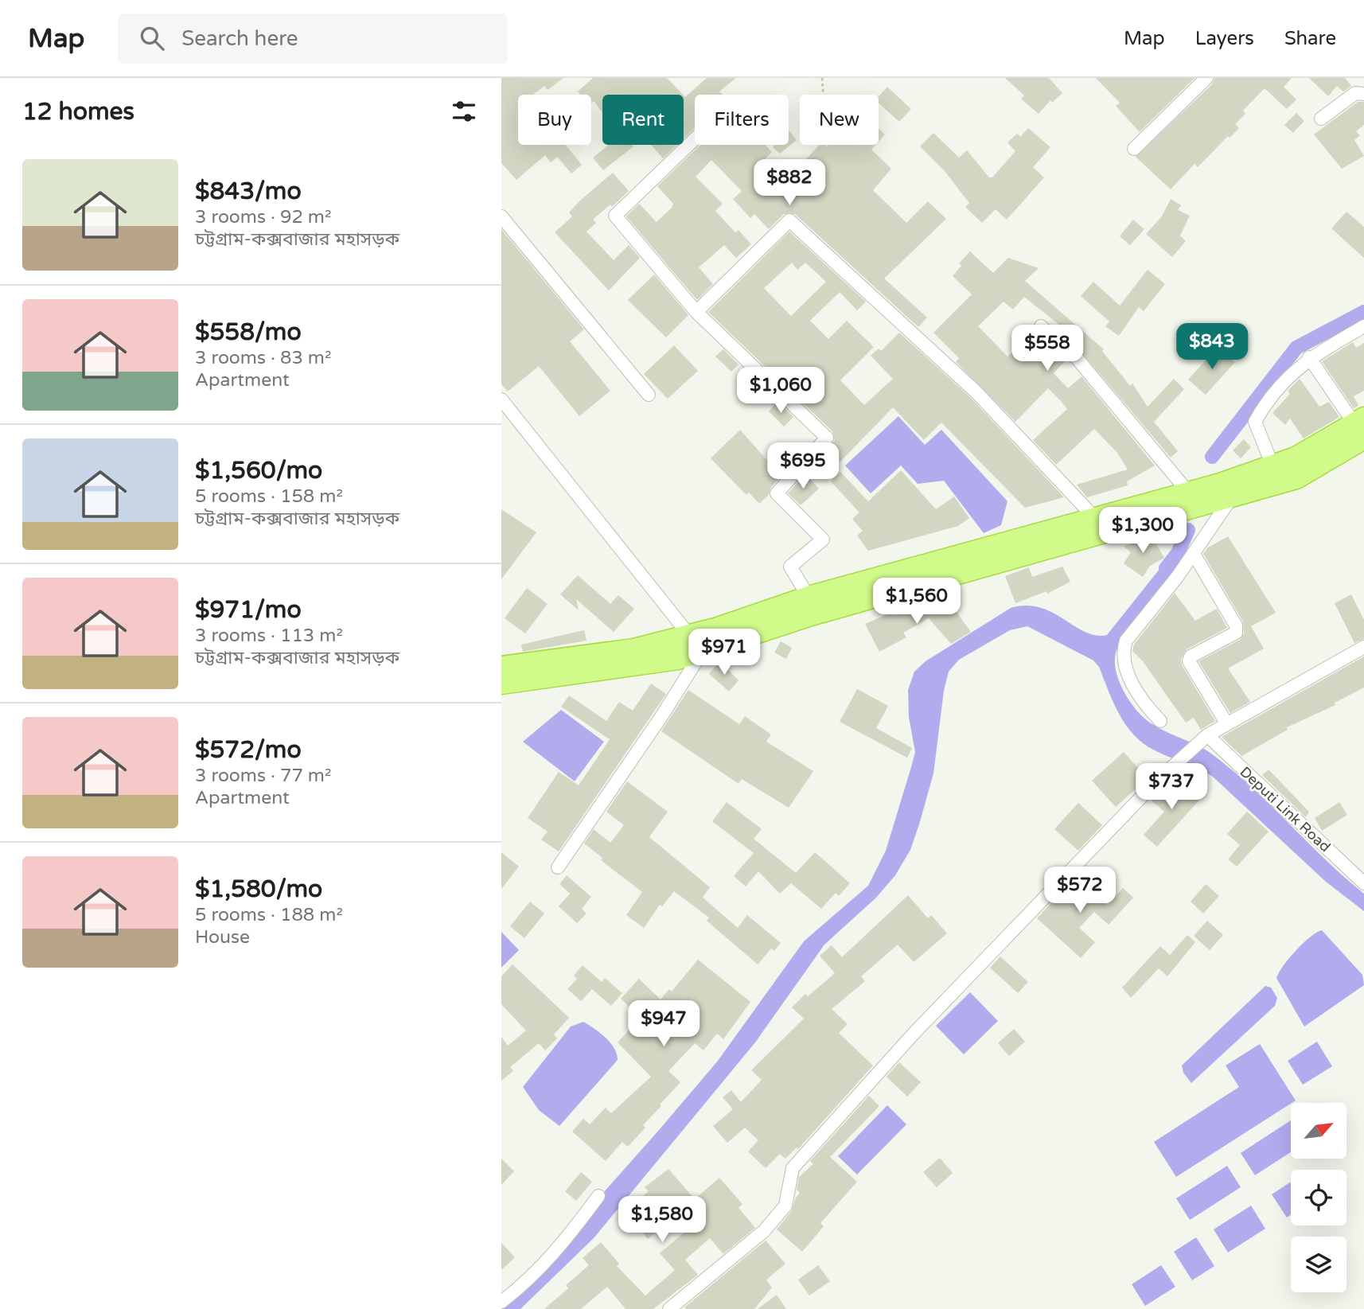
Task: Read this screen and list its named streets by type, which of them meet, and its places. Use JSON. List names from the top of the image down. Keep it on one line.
{"streets":{"street":["Deputi Link Road"]},"north":"top right","page":{"header":"Map","search":"Search here","nav":["Map","Layers","Share"],"heading":"12 homes","chip":["Buy","Rent","Filters","New"],"list":[{"name":"$843/mo","note":"3 rooms · 92 m² · চট্টগ্রাম-কক্সবাজার মহাসড়ক"},{"name":"$558/mo","note":"3 rooms · 83 m² · Apartment"},{"name":"$1,560/mo","note":"5 rooms · 158 m² · চট্টগ্রাম-কক্সবাজার মহাসড়ক"},{"name":"$971/mo","note":"3 rooms · 113 m² · চট্টগ্রাম-কক্সবাজার মহাসড়ক"},{"name":"$572/mo","note":"3 rooms · 77 m² · Apartment"},{"name":"$1,580/mo","note":"5 rooms · 188 m² · House"}],"price":["$882","$843","$558","$1,060","$695","$1,300","$1,560","$971","$737","$572","$947","$1,580"]}}
